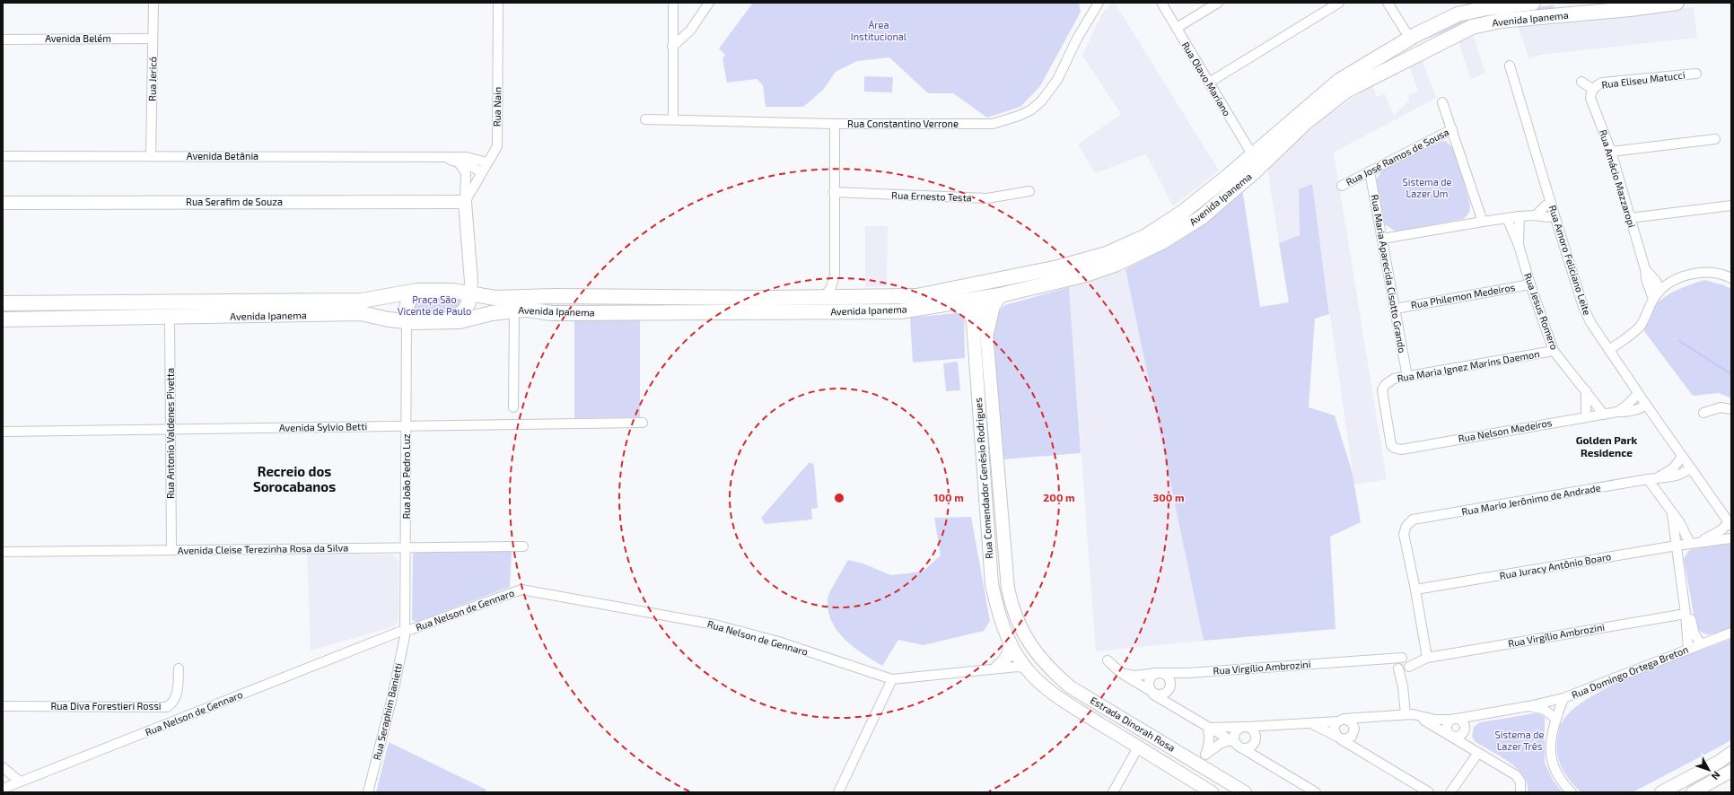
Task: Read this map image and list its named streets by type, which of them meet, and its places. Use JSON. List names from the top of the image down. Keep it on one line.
{"streets":{"main road":["Avenida Ipanema","Rua Serafim de Souza","Rua Comendador Genésio Rodrigues","Estrada Dinorah Rosa"],"street":["Avenida Belém","Rua Jericó","Rua Olavo Mariano","Rua Eliseu Matucci","Rua Nain","Rua Constantino Verrone","Avenida Betânia","Rua José Ramos de Sousa","Rua Amácio Mazzaropi","Rua Ernesto Testa","Rua Amoro Feliciano Leite","Rua Maria Aparecida Cisotto Grando","Rua Philemon Medeiros","Rua Jesus Romero","Rua Maria Ignez Marins Daemon","Avenida Sylvio Betti","Rua Nelson Medeiros","Rua Antonio Valdenes Pivetta","Rua João Pedro Luz","Rua Mario Jerônimo de Andrade","Avenida Cleise Terezinha Rosa da Silva","Rua Juracy Antônio Boaro","Rua Nelson de Gennaro","Rua Virgílio Ambrozini","Rua Domingo Ortega Breton","Rua Diva Forestieri Rossi","Rua Seraphim Banietti"]},"crossings":[["Avenida Ipanema","Rua Olavo Mariano"],["Avenida Ipanema","Rua Antonio Valdenes Pivetta"],["Avenida Ipanema","Rua João Pedro Luz"],["Avenida Ipanema","Rua Comendador Genésio Rodrigues"],["Avenida Belém","Rua Jericó"],["Rua Jericó","Avenida Betânia"],["Rua Eliseu Matucci","Rua Amácio Mazzaropi"],["Rua Nain","Avenida Betânia"],["Rua José Ramos de Sousa","Rua Maria Aparecida Cisotto Grando"],["Rua Amoro Feliciano Leite","Rua Nelson Medeiros"],["Rua Amoro Feliciano Leite","Rua Mario Jerônimo de Andrade"],["Rua Amoro Feliciano Leite","Rua Juracy Antônio Boaro"],["Rua Maria Aparecida Cisotto Grando","Rua Philemon Medeiros"],["Rua Maria Aparecida Cisotto Grando","Rua Maria Ignez Marins Daemon"],["Rua Philemon Medeiros","Rua Jesus Romero"],["Rua Jesus Romero","Rua Maria Ignez Marins Daemon"],["Rua Jesus Romero","Rua Nelson Medeiros"],["Rua Maria Ignez Marins Daemon","Rua Nelson Medeiros"],["Avenida Sylvio Betti","Rua Antonio Valdenes Pivetta"],["Avenida Sylvio Betti","Rua João Pedro Luz"],["Rua Antonio Valdenes Pivetta","Avenida Cleise Terezinha Rosa da Silva"],["Rua João Pedro Luz","Avenida Cleise Terezinha Rosa da Silva"],["Rua João Pedro Luz","Rua Nelson de Gennaro"],["Rua João Pedro Luz","Rua Seraphim Banietti"],["Rua Comendador Genésio Rodrigues","Rua Nelson de Gennaro"],["Rua Comendador Genésio Rodrigues","Estrada Dinorah Rosa"],["Rua Mario Jerônimo de Andrade","Rua Juracy Antônio Boaro"],["Rua Nelson de Gennaro","Rua Seraphim Banietti"],["Rua Nelson de Gennaro","Estrada Dinorah Rosa"]],"districts":["Golden Park Residence","Recreio dos Sorocabanos"],"parks":["Área Institucional","Sistema de Lazer Um","Praça São Vicente de Paulo","Sistema de Lazer Três"],"north":"bottom right","rings":["100 m","200 m","300 m"]}
